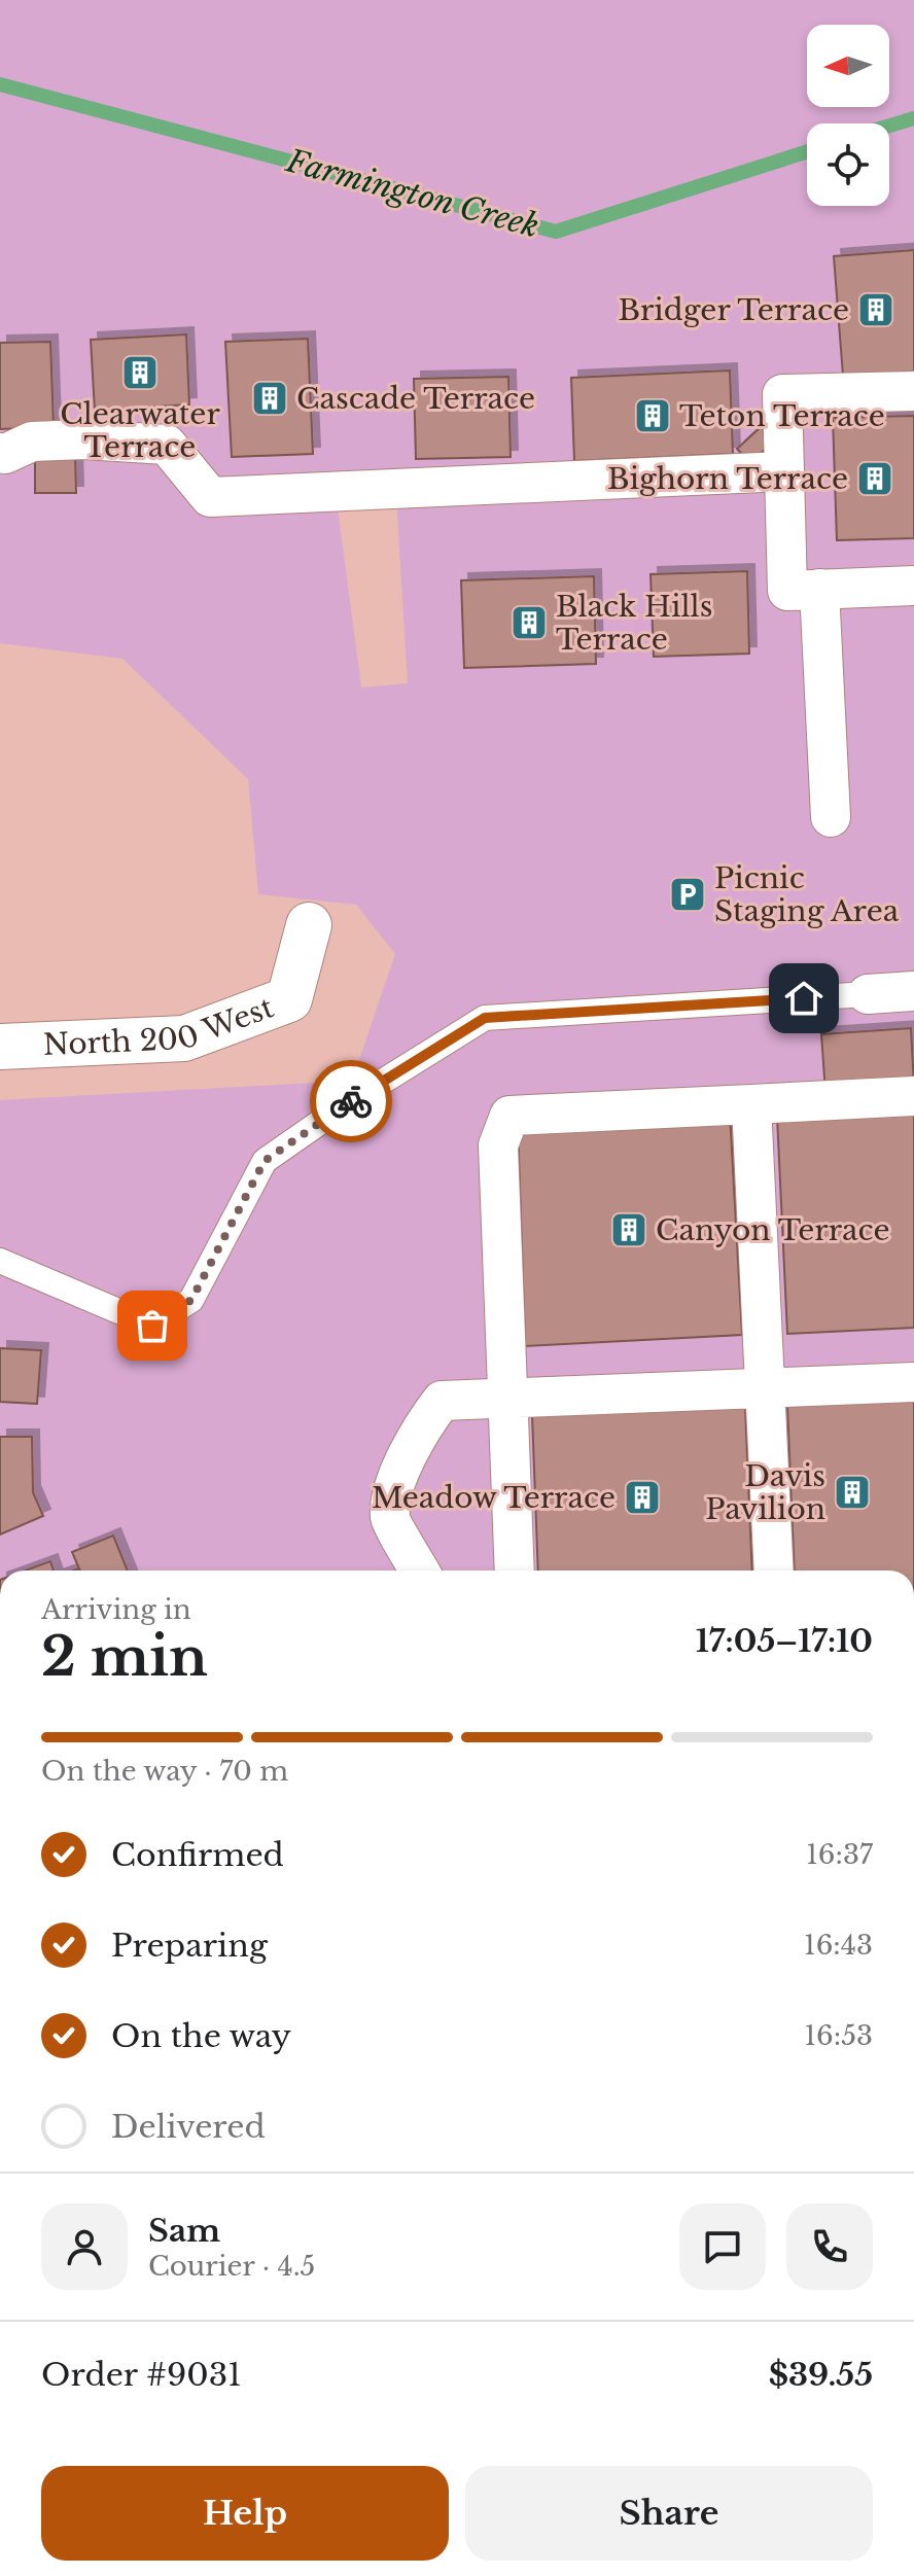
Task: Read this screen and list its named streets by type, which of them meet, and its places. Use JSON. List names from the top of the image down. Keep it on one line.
{"streets":{"street":["North 200 West"]},"water":["Farmington Creek"],"places":{"building":["Bridger Terrace","Clearwater Terrace","Cascade Terrace","Teton Terrace","Bighorn Terrace","Black Hills Terrace","Canyon Terrace","Davis Pavilion","Meadow Terrace"],"parking":["Picnic Staging Area"]},"north":"left","page":{"heading":["2 min","Arriving in","17:05–17:10"],"panel":["Sam","Courier · 4.5","Order #9031","$39.55"],"bar":"On the way · 70 m","list":[["Confirmed","16:37"],["Preparing","16:43"],["On the way","16:53"],"Delivered"],"buttons":["Help","Share"]}}
